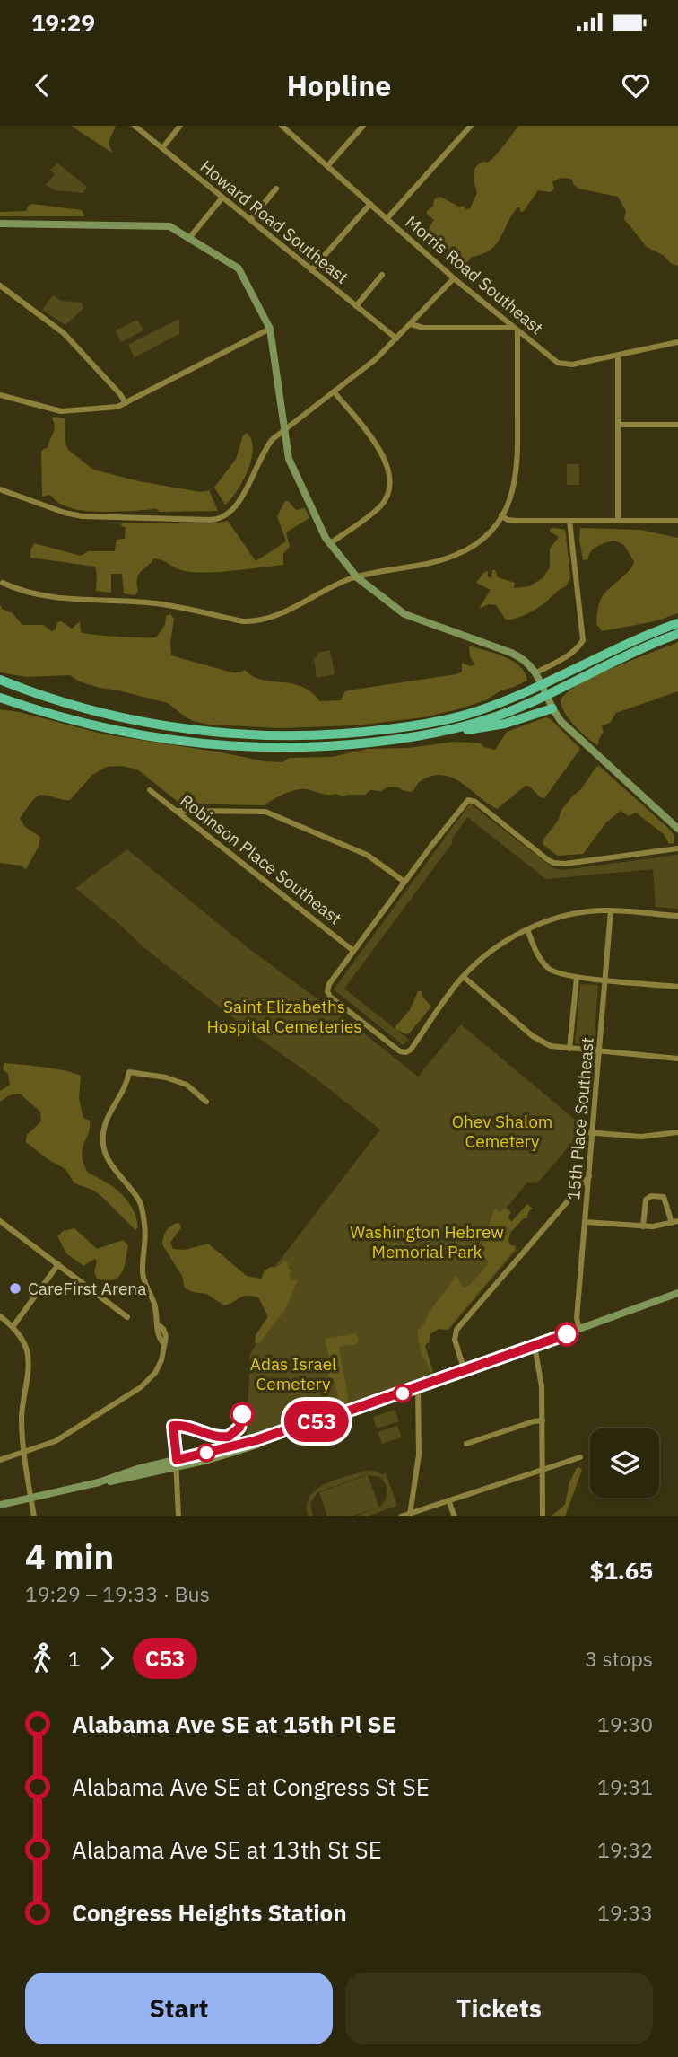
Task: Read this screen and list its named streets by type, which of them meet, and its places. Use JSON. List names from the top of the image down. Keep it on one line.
{"streets":{"street":["Howard Road Southeast","Morris Road Southeast","Robinson Place Southeast","15th Place Southeast"]},"parks":["Saint Elizabeths Hospital Cemeteries","Ohev Shalom Cemetery","Washington Hebrew Memorial Park","Adas Israel Cemetery"],"places":["CareFirst Arena"],"lines":["bus line C53"],"page":{"status":"19:29","header":"Hopline","on_map":"C53","heading":["4 min","19:29 – 19:33 · Bus","$1.65"],"legs":["1","C53","3 stops"],"list":[{"name":"Alabama Ave SE at 15th Pl SE","value":"19:30"},{"name":"Alabama Ave SE at Congress St SE","value":"19:31"},{"name":"Alabama Ave SE at 13th St SE","value":"19:32"},{"name":"Congress Heights Station","value":"19:33"}],"buttons":["Start","Tickets"]}}
